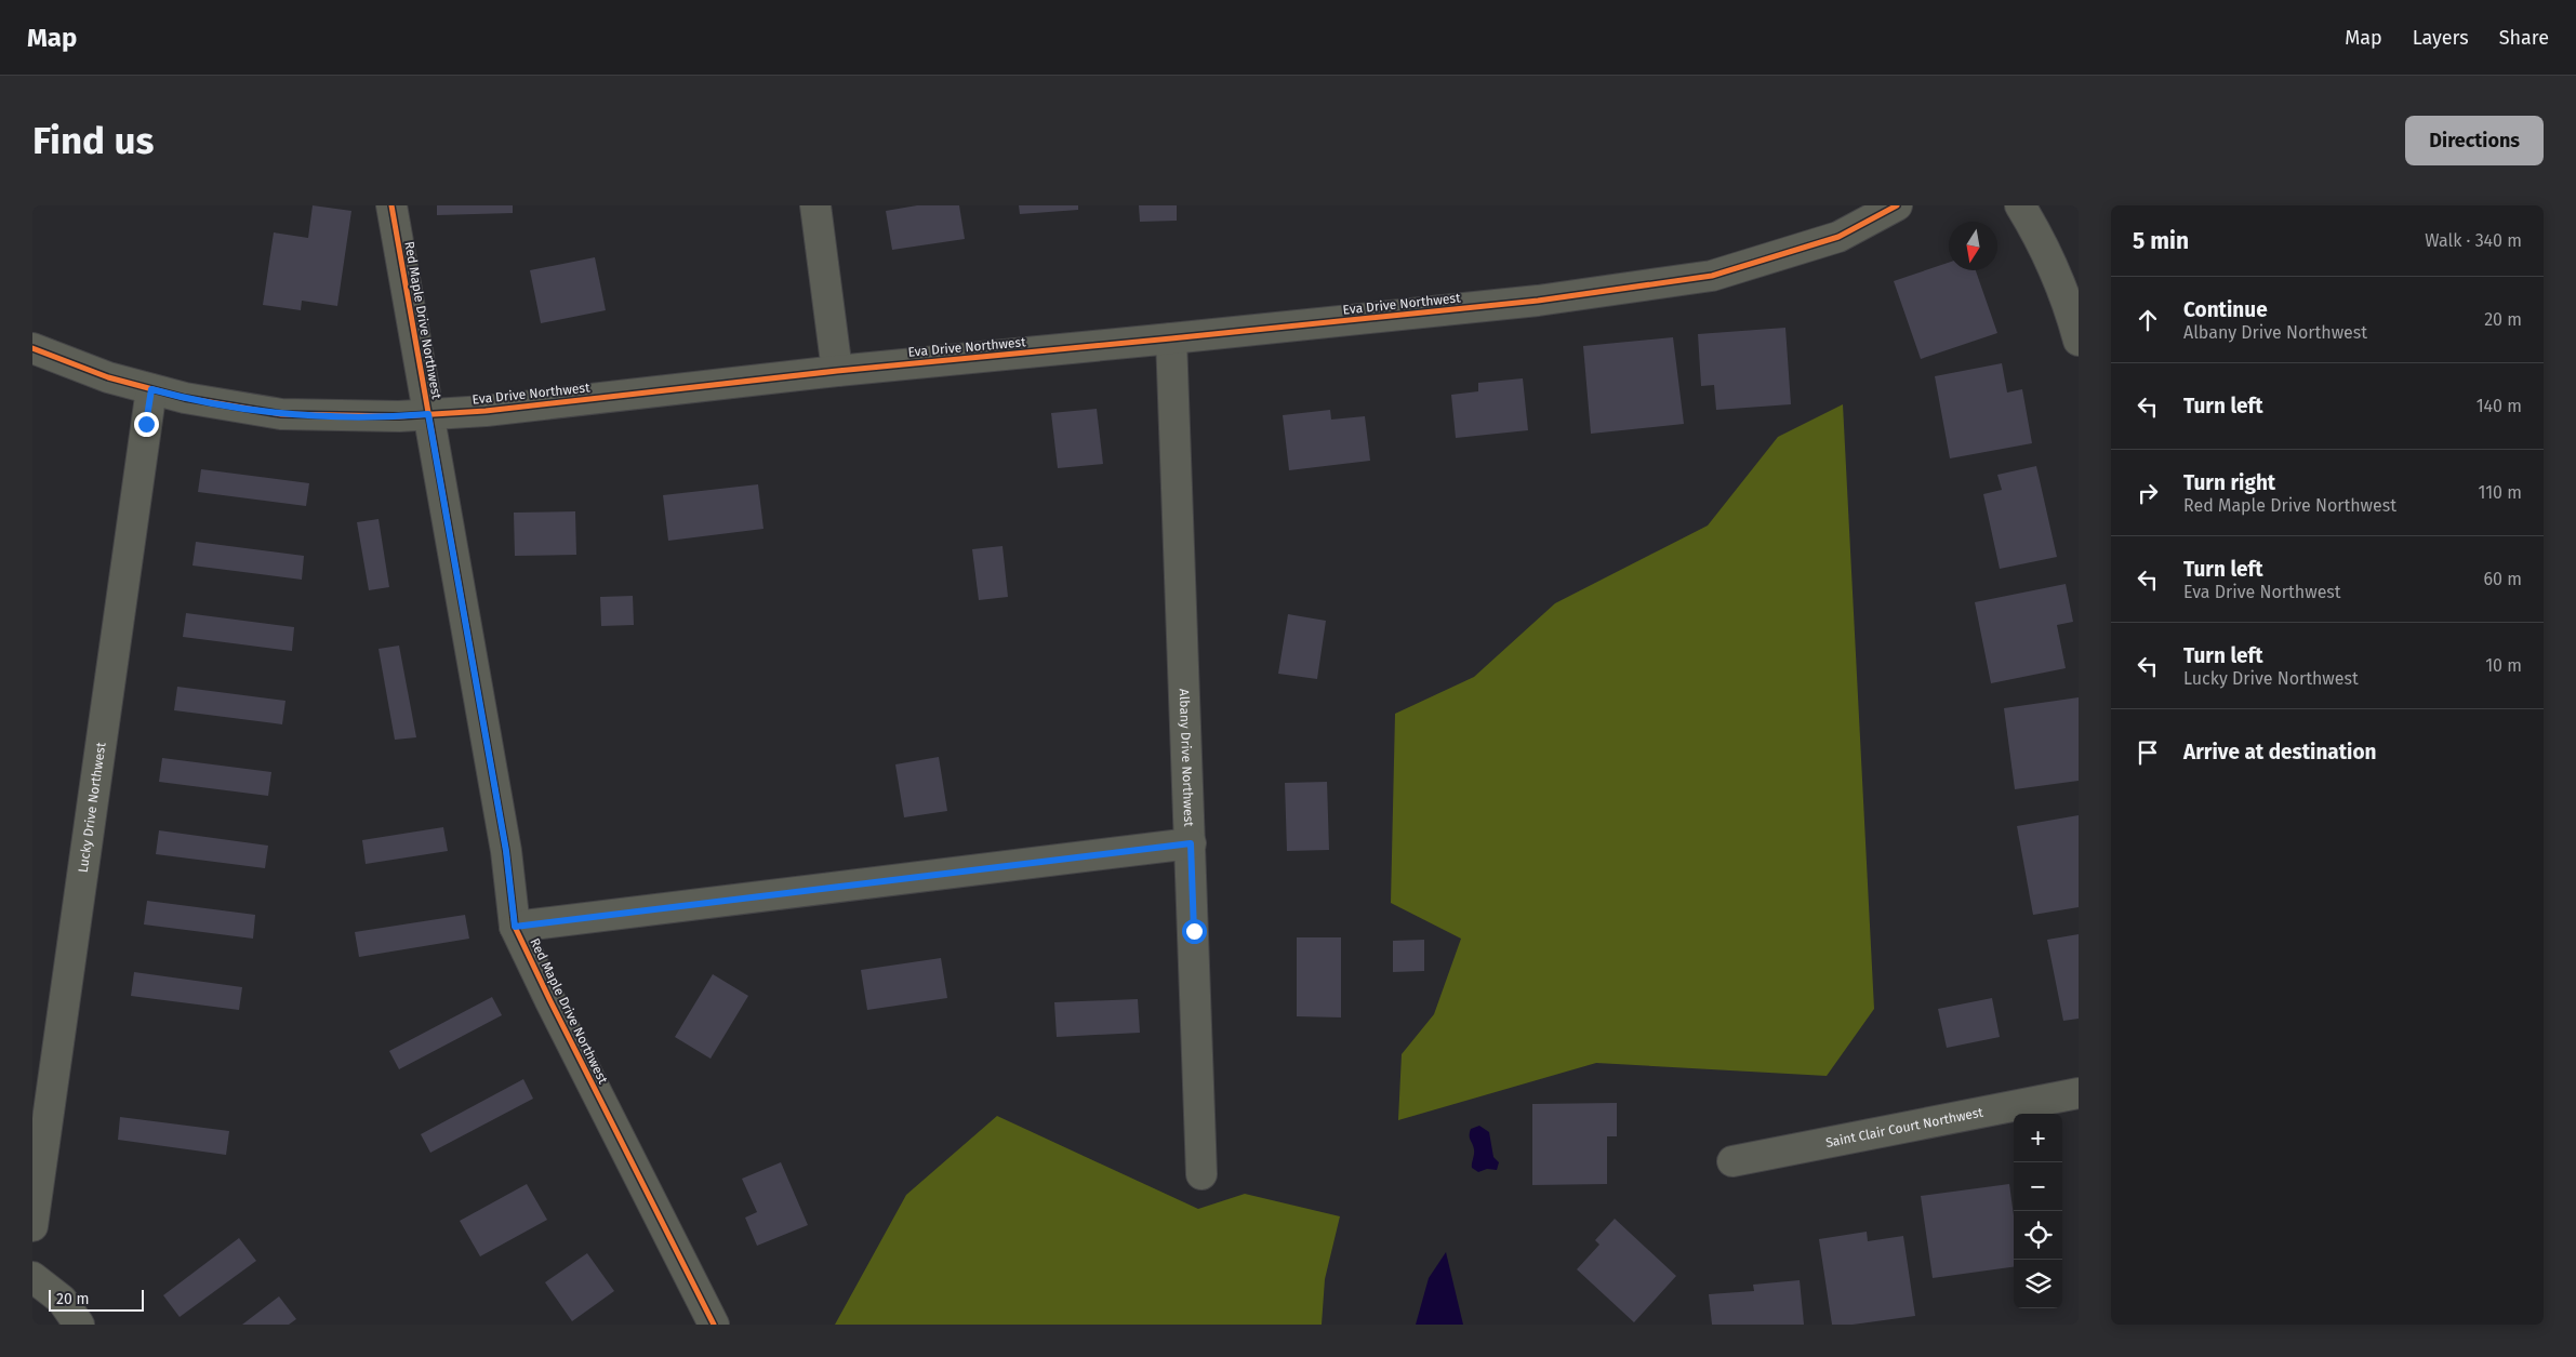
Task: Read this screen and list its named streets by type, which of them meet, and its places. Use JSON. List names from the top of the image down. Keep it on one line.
{"streets":{"street":["Eva Drive Northwest","Red Maple Drive Northwest","Albany Drive Northwest","Lucky Drive Northwest","Saint Clair Court Northwest"]},"crossings":[["Eva Drive Northwest","Red Maple Drive Northwest"],["Eva Drive Northwest","Albany Drive Northwest"],["Eva Drive Northwest","Lucky Drive Northwest"]],"scale_bar":"20 m","north":"bottom","page":{"header":"Map","nav":["Map","Layers","Share"],"buttons":"Directions","title":"Find us","heading":["5 min","Walk · 340 m"],"list":[["Continue","Albany Drive Northwest","20 m"],["Turn left","140 m"],["Turn right","Red Maple Drive Northwest","110 m"],["Turn left","Eva Drive Northwest","60 m"],["Turn left","Lucky Drive Northwest","10 m"],"Arrive at destination"],"map_buttons":["+","−"],"scale":"20 m"}}
